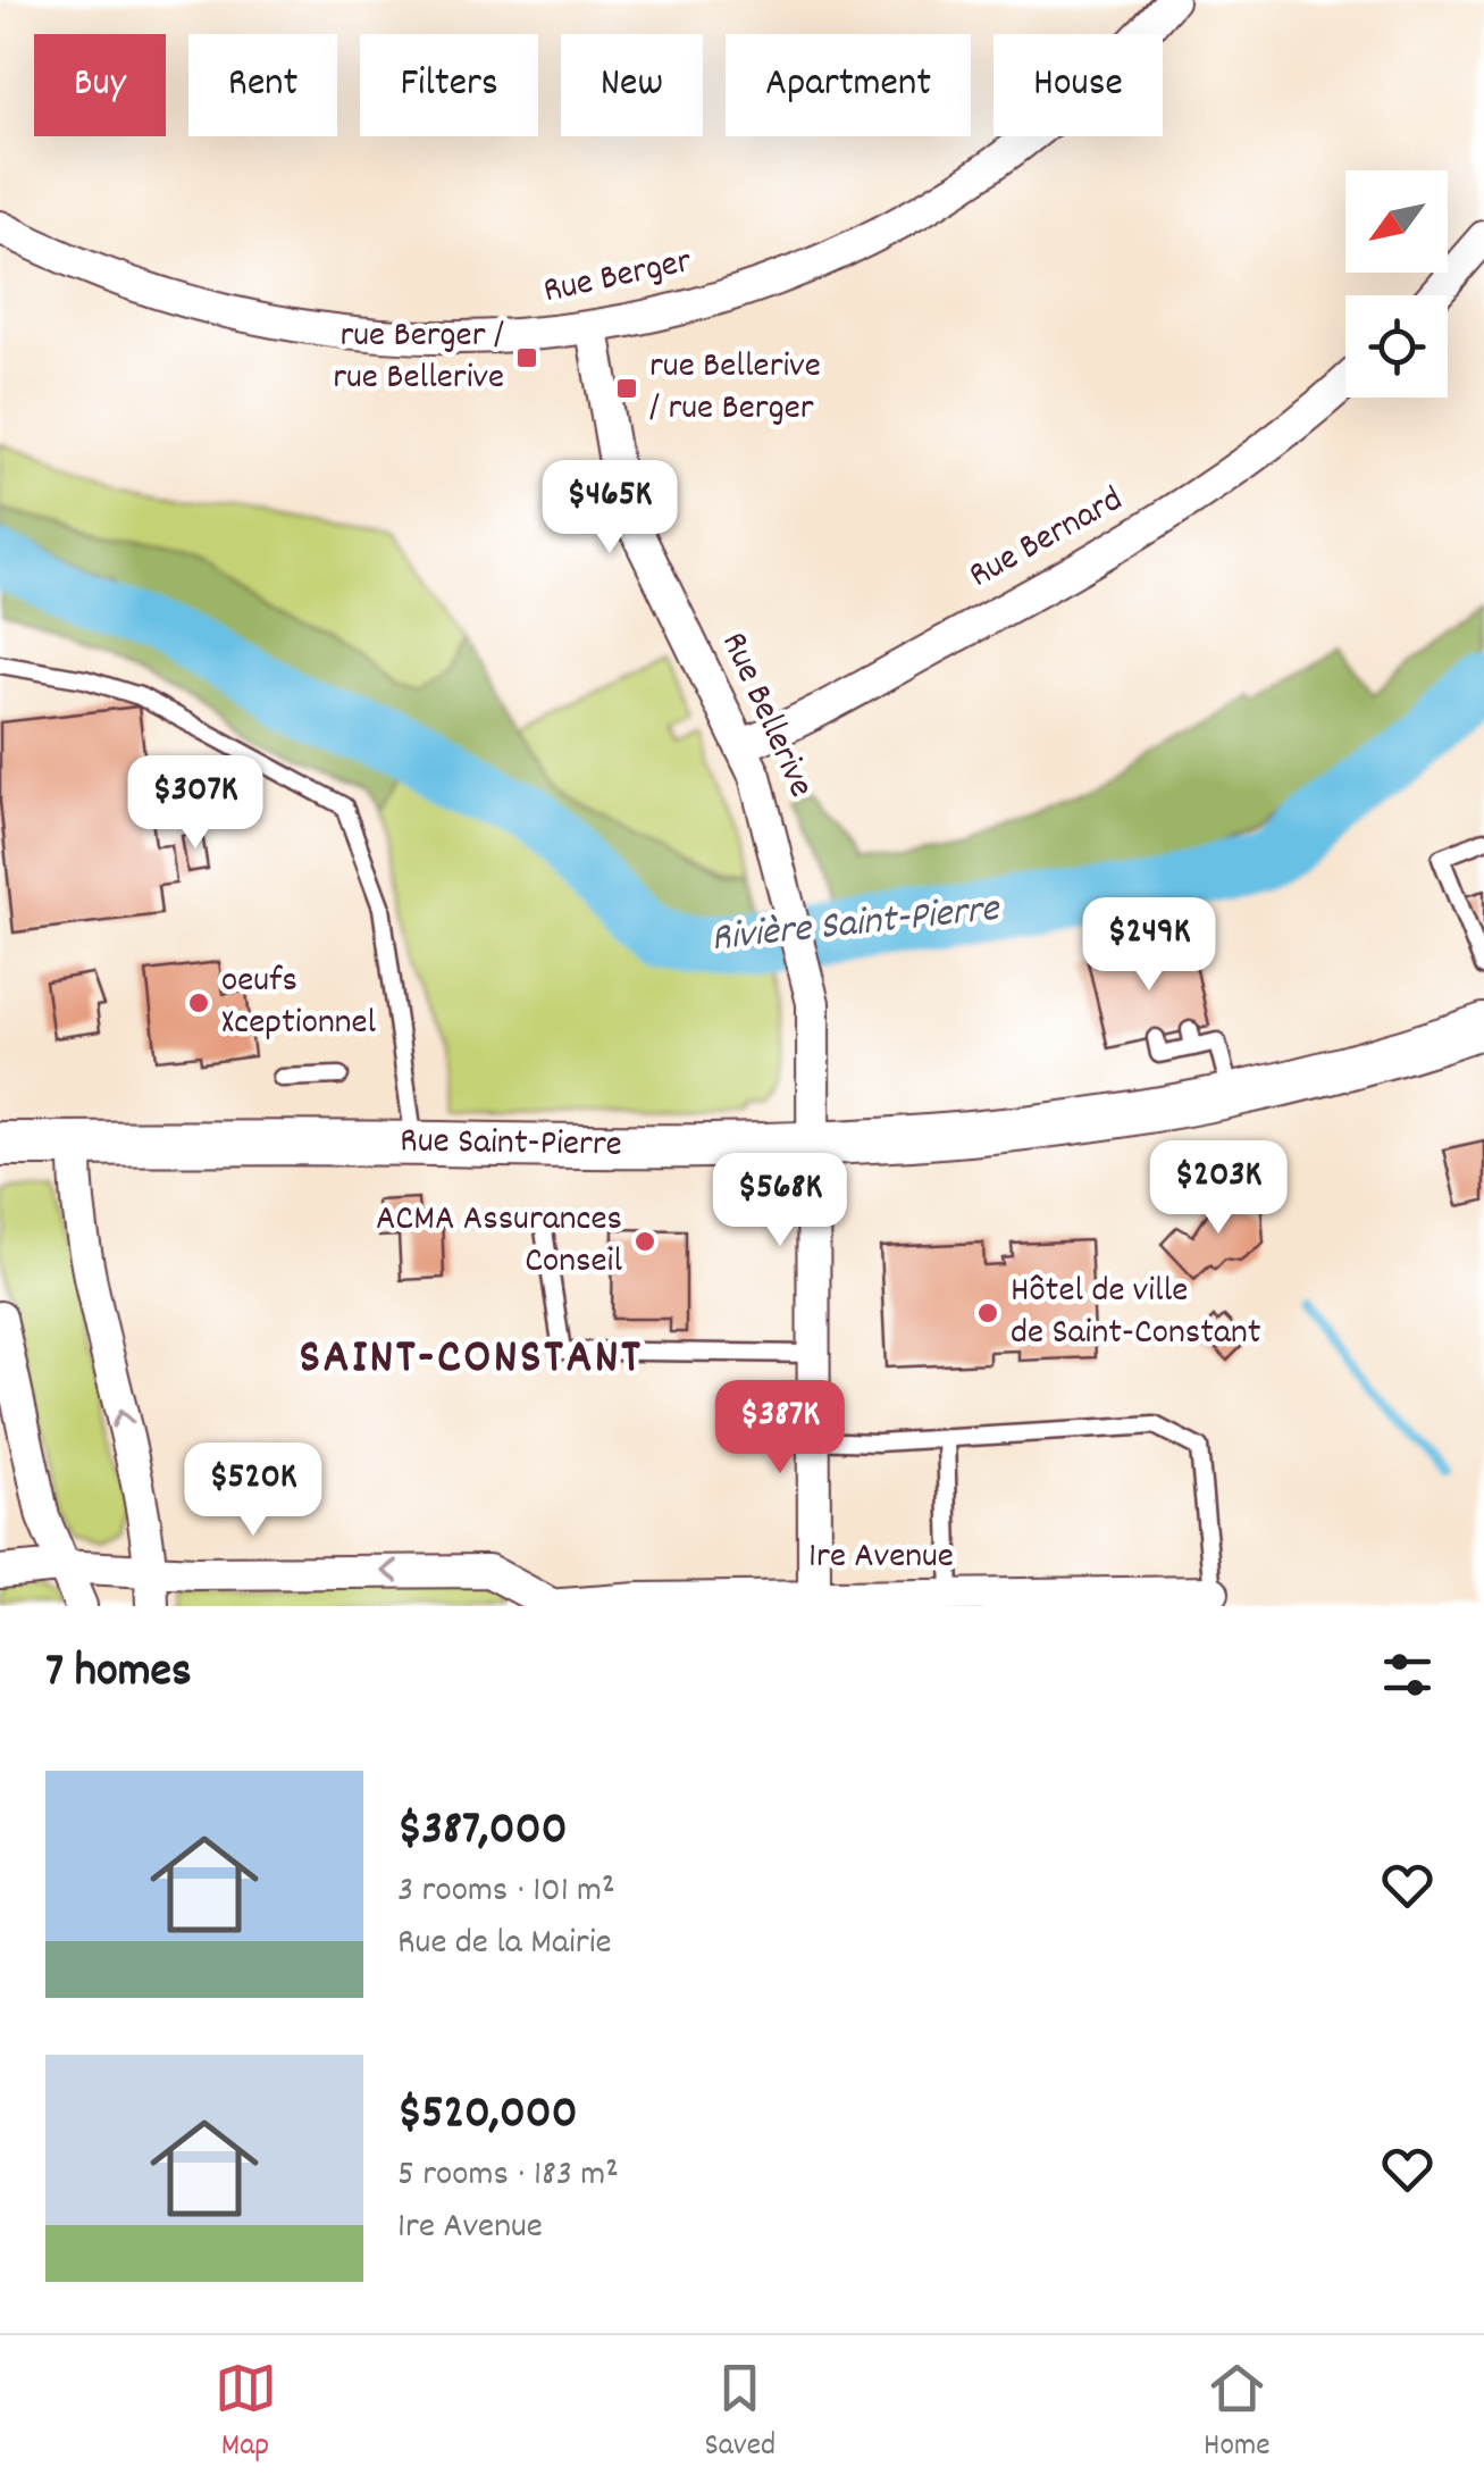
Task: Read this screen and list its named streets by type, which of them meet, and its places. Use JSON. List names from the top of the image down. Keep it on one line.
{"streets":{"main road":["Rue Saint-Pierre"],"street":["Rue Berger","Rue Bernard","Rue Bellerive","1re Avenue"]},"crossings":[["Rue Berger","Rue Bellerive"],["Rue Bernard","Rue Bellerive"],["Rue Bellerive","Rue Saint-Pierre"],["Rue Bellerive","1re Avenue"]],"districts":["SAINT-CONSTANT"],"water":["Rivière Saint-Pierre"],"places":{"transit":["rue Berger / rue Bellerive","rue Bellerive / rue Berger"],"other":["oeufs Xceptionnel","ACMA Assurances Conseil","Hôtel de ville de Saint-Constant"]},"north":"bottom left","page":{"chip":["Buy","Rent","Filters","New","Apartment","House"],"price":["$465K","$307K","$249K","$203K","$568K","$387K","$520K"],"heading":"7 homes","list":[{"name":"$387,000","note":"3 rooms · 101 m² · Rue de la Mairie"},{"name":"$520,000","note":"5 rooms · 183 m² · 1re Avenue"}],"tabs":["Map","Saved","Home"]}}
